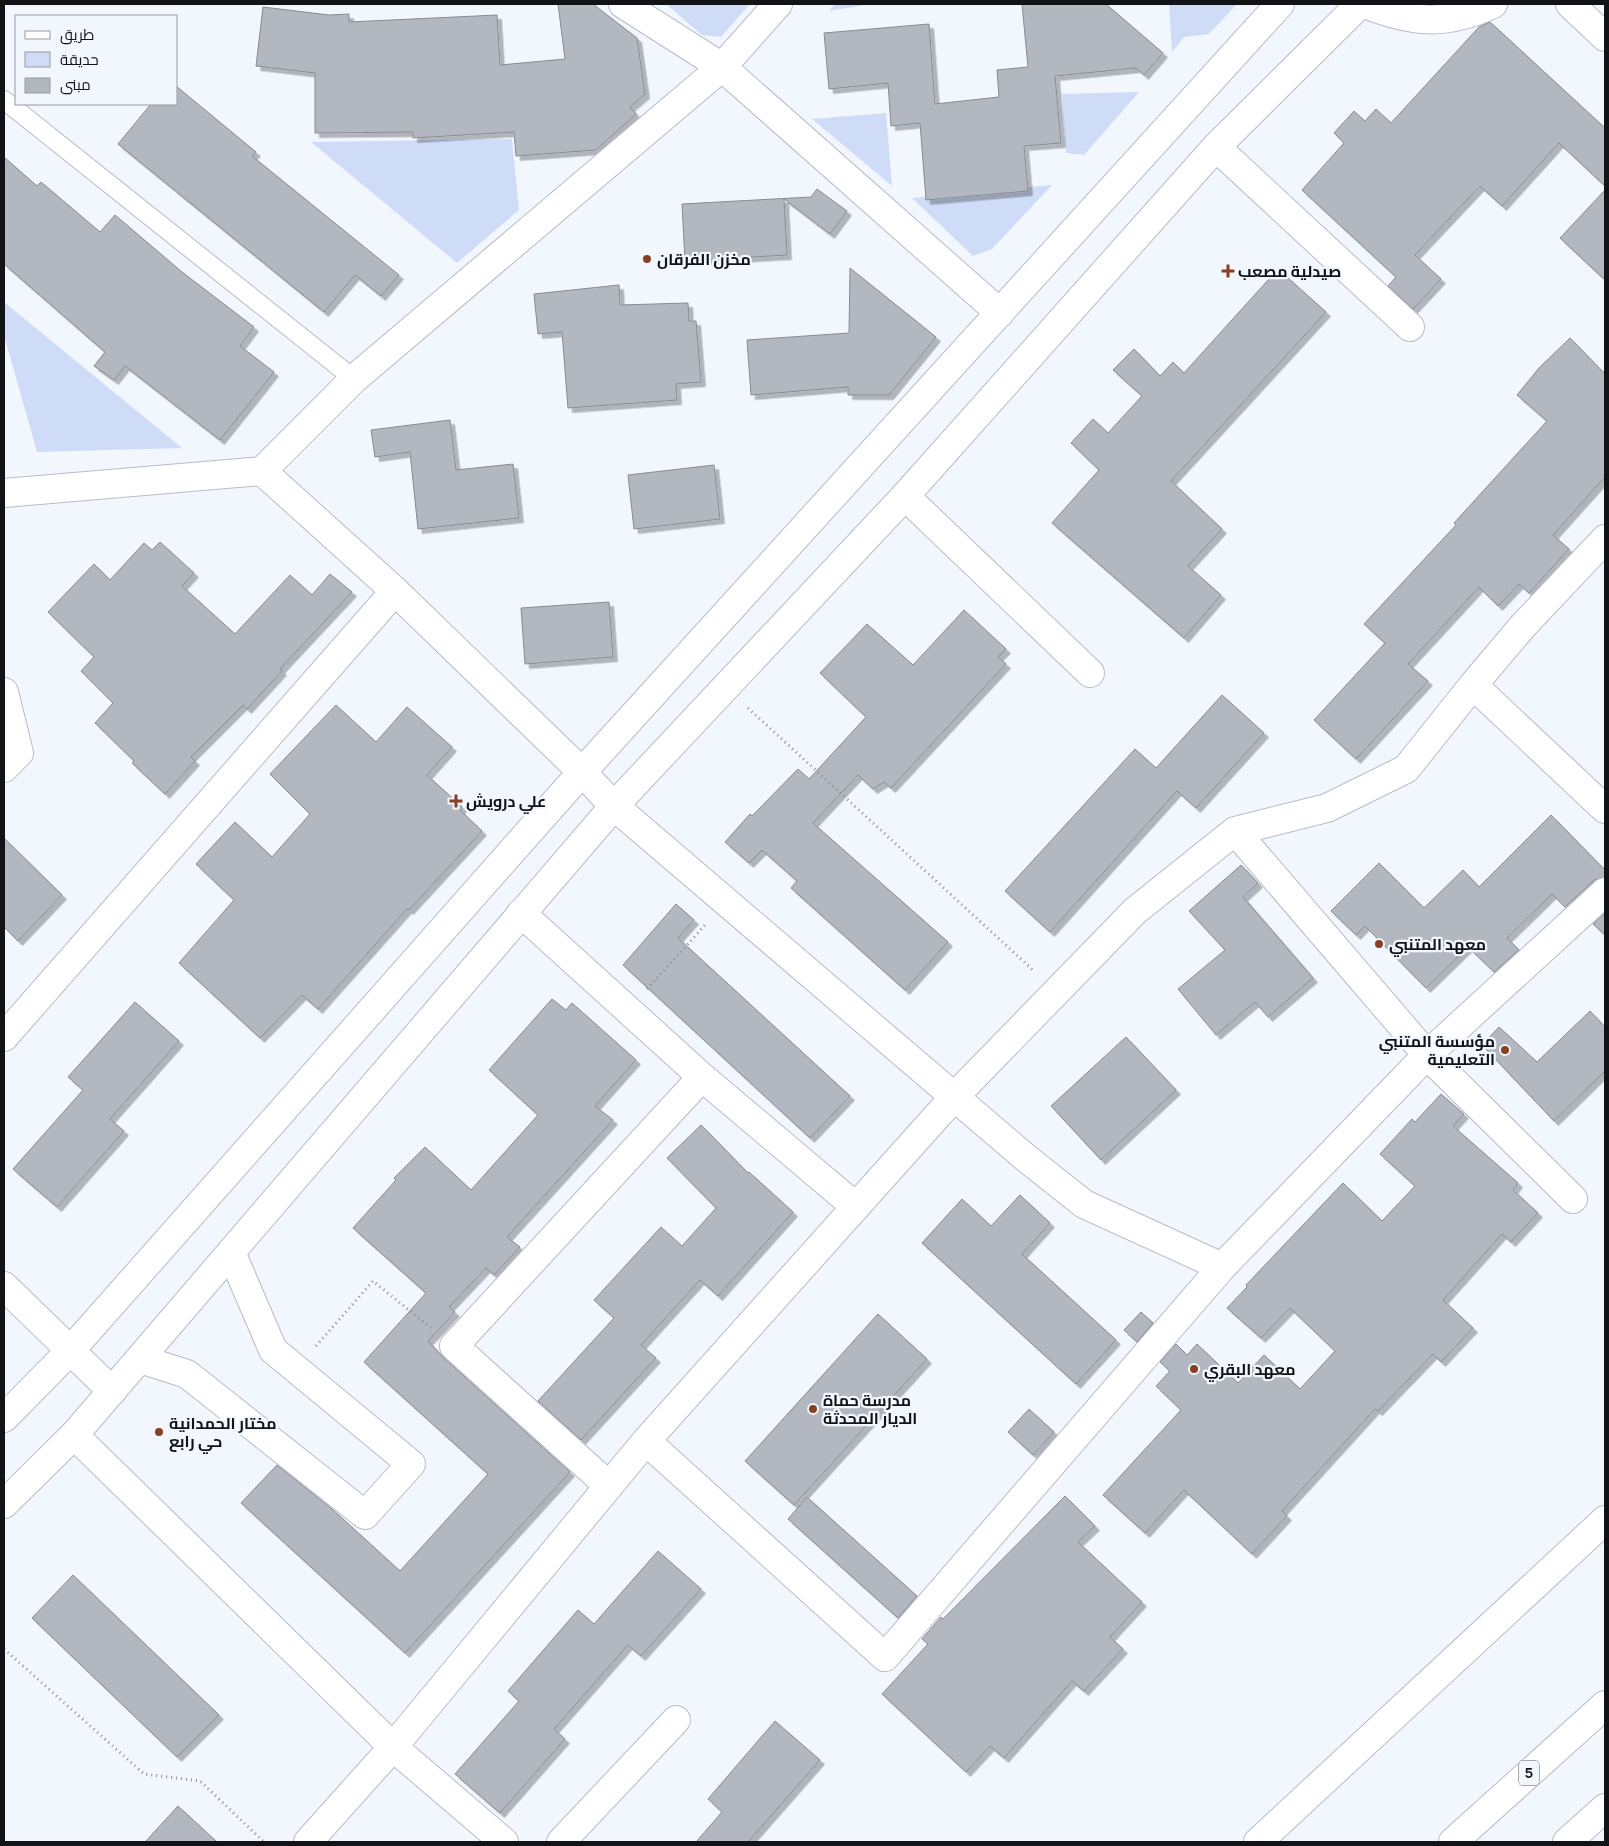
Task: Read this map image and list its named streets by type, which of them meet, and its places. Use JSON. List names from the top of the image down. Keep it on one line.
{"streets":{"main road":["5"]},"places":{"other":["مخزن الفرقان","معهد المتنبي","مؤسسة المتنبي التعليمية","معهد البقري","مدرسة حماة الديار المحدثة","مختار الحمدانية حي رابع"],"health":["صيدلية مصعب","علي درويش"]},"legend":["طريق","حديقة","مبنى"]}
